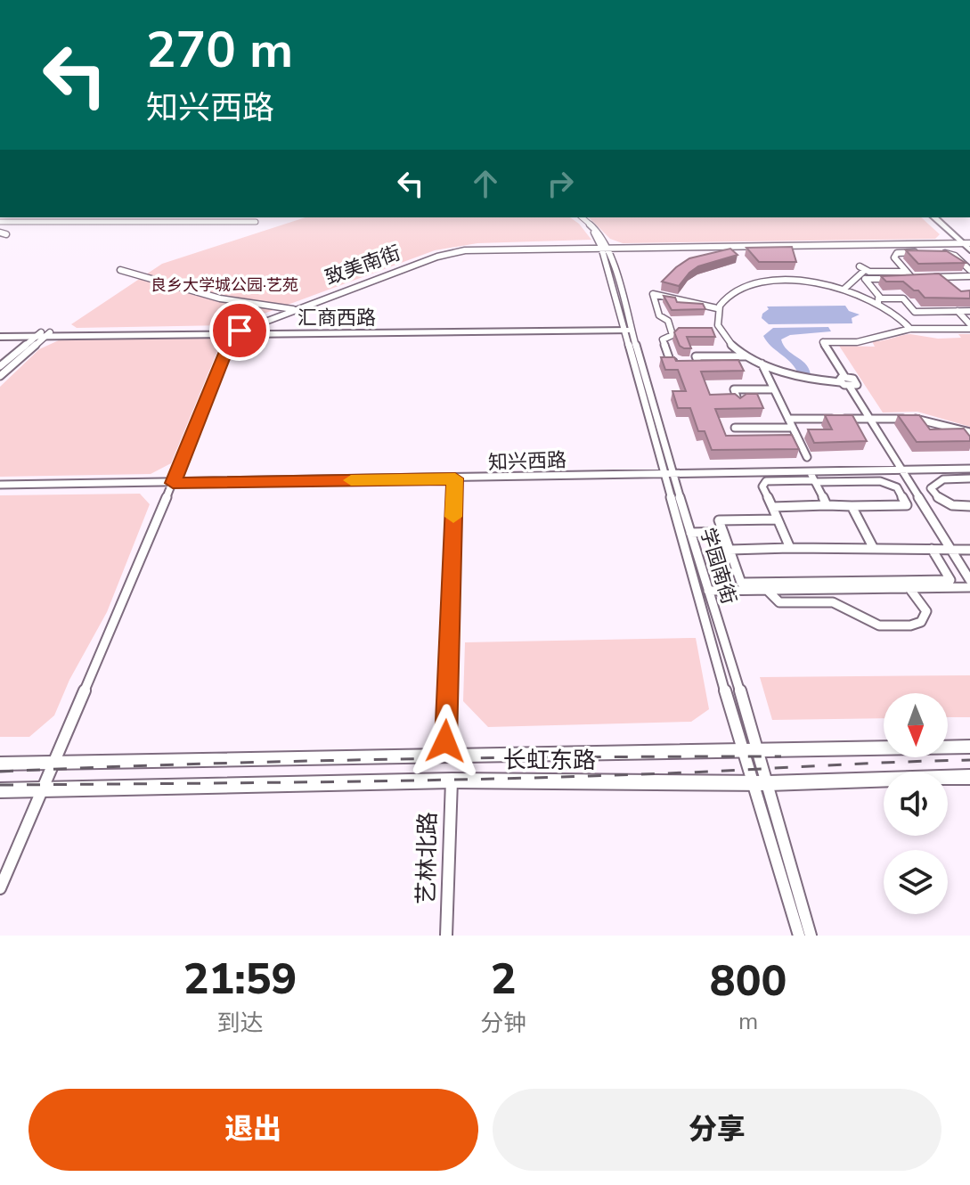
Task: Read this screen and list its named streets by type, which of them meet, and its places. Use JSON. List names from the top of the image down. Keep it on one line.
{"streets":{"main road":["汇商西路","长虹东路"],"street":["致美南街","知兴西路","学园南街","艺林北路"]},"crossings":[["致美南街","汇商西路"],["致美南街","学园南街"],["汇商西路","学园南街"],["知兴西路","学园南街"],["学园南街","长虹东路"],["长虹东路","艺林北路"]],"parks":["良乡大学城公园·艺苑"],"north":"bottom","page":{"turn":["270 m","知兴西路"],"eta":["21:59","到达","2","分钟","800","m"],"buttons":["退出","分享"]}}
